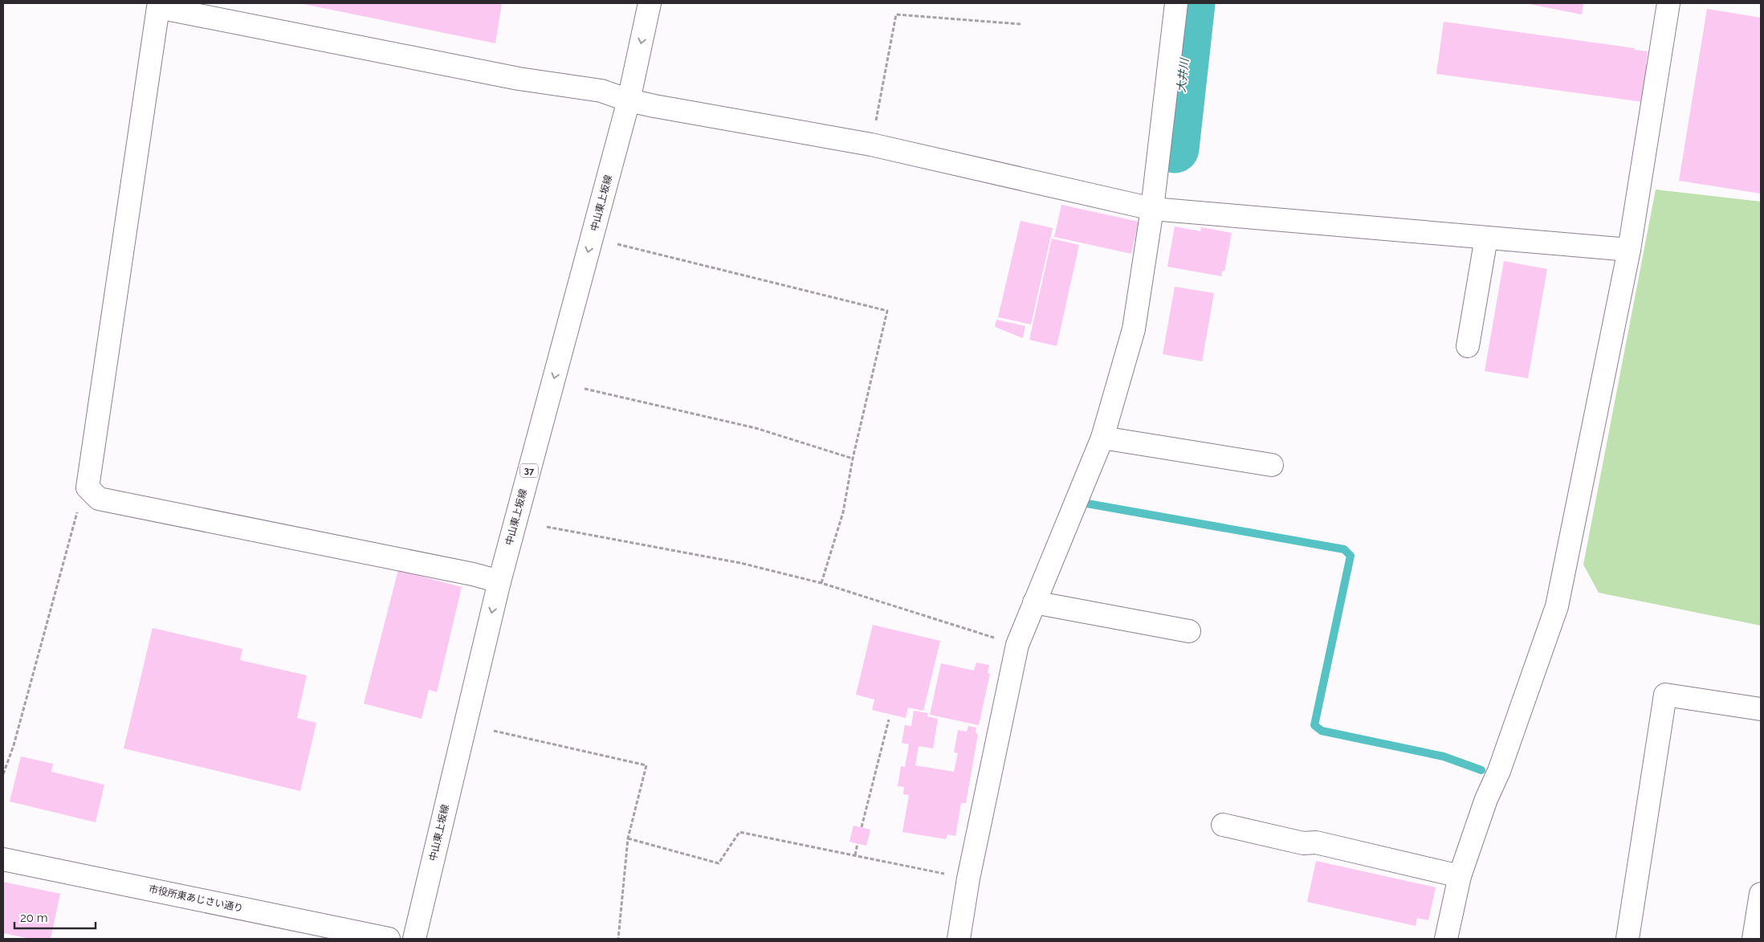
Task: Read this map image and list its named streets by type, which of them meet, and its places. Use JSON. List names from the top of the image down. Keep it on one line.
{"streets":{"street":["中山東上坂線","37","市役所東あじさい通り"]},"one_way":["中山東上坂線"],"water":["大井川"],"scale_bar":"20 m"}
